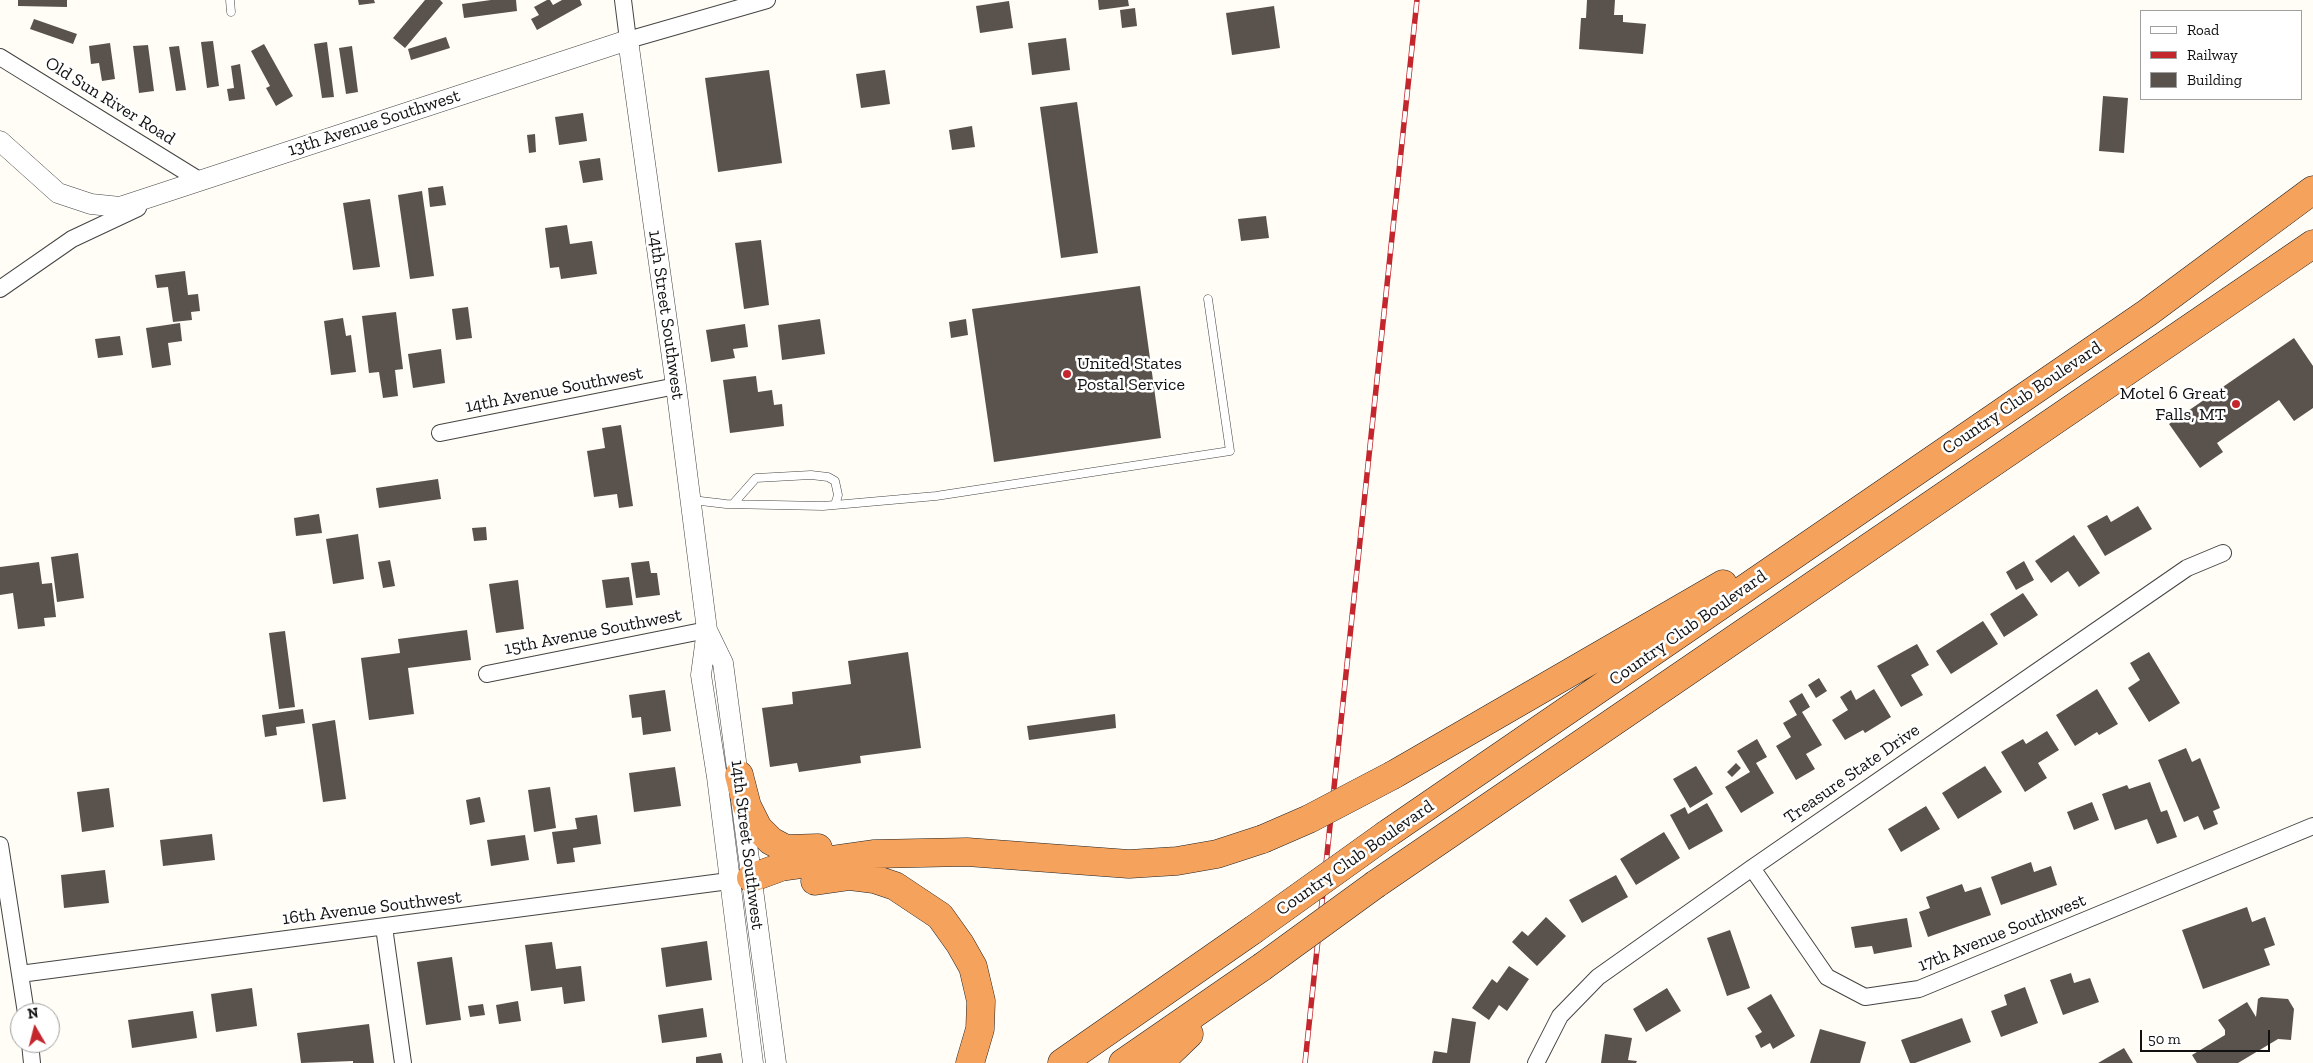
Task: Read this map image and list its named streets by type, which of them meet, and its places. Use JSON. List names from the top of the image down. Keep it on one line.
{"streets":{"highway":["Country Club Boulevard"],"street":["Old Sun River Road","13th Avenue Southwest","14th Street Southwest","14th Avenue Southwest","15th Avenue Southwest","Treasure State Drive","16th Avenue Southwest","17th Avenue Southwest"]},"crossings":[["Old Sun River Road","13th Avenue Southwest"],["13th Avenue Southwest","14th Street Southwest"],["14th Street Southwest","14th Avenue Southwest"],["14th Street Southwest","15th Avenue Southwest"],["14th Street Southwest","16th Avenue Southwest"],["Treasure State Drive","17th Avenue Southwest"]],"places":["United States Postal Service","Motel 6 Great Falls, MT"],"legend":["Road","Railway","Building"],"scale_bar":"50 m","north":"top"}
